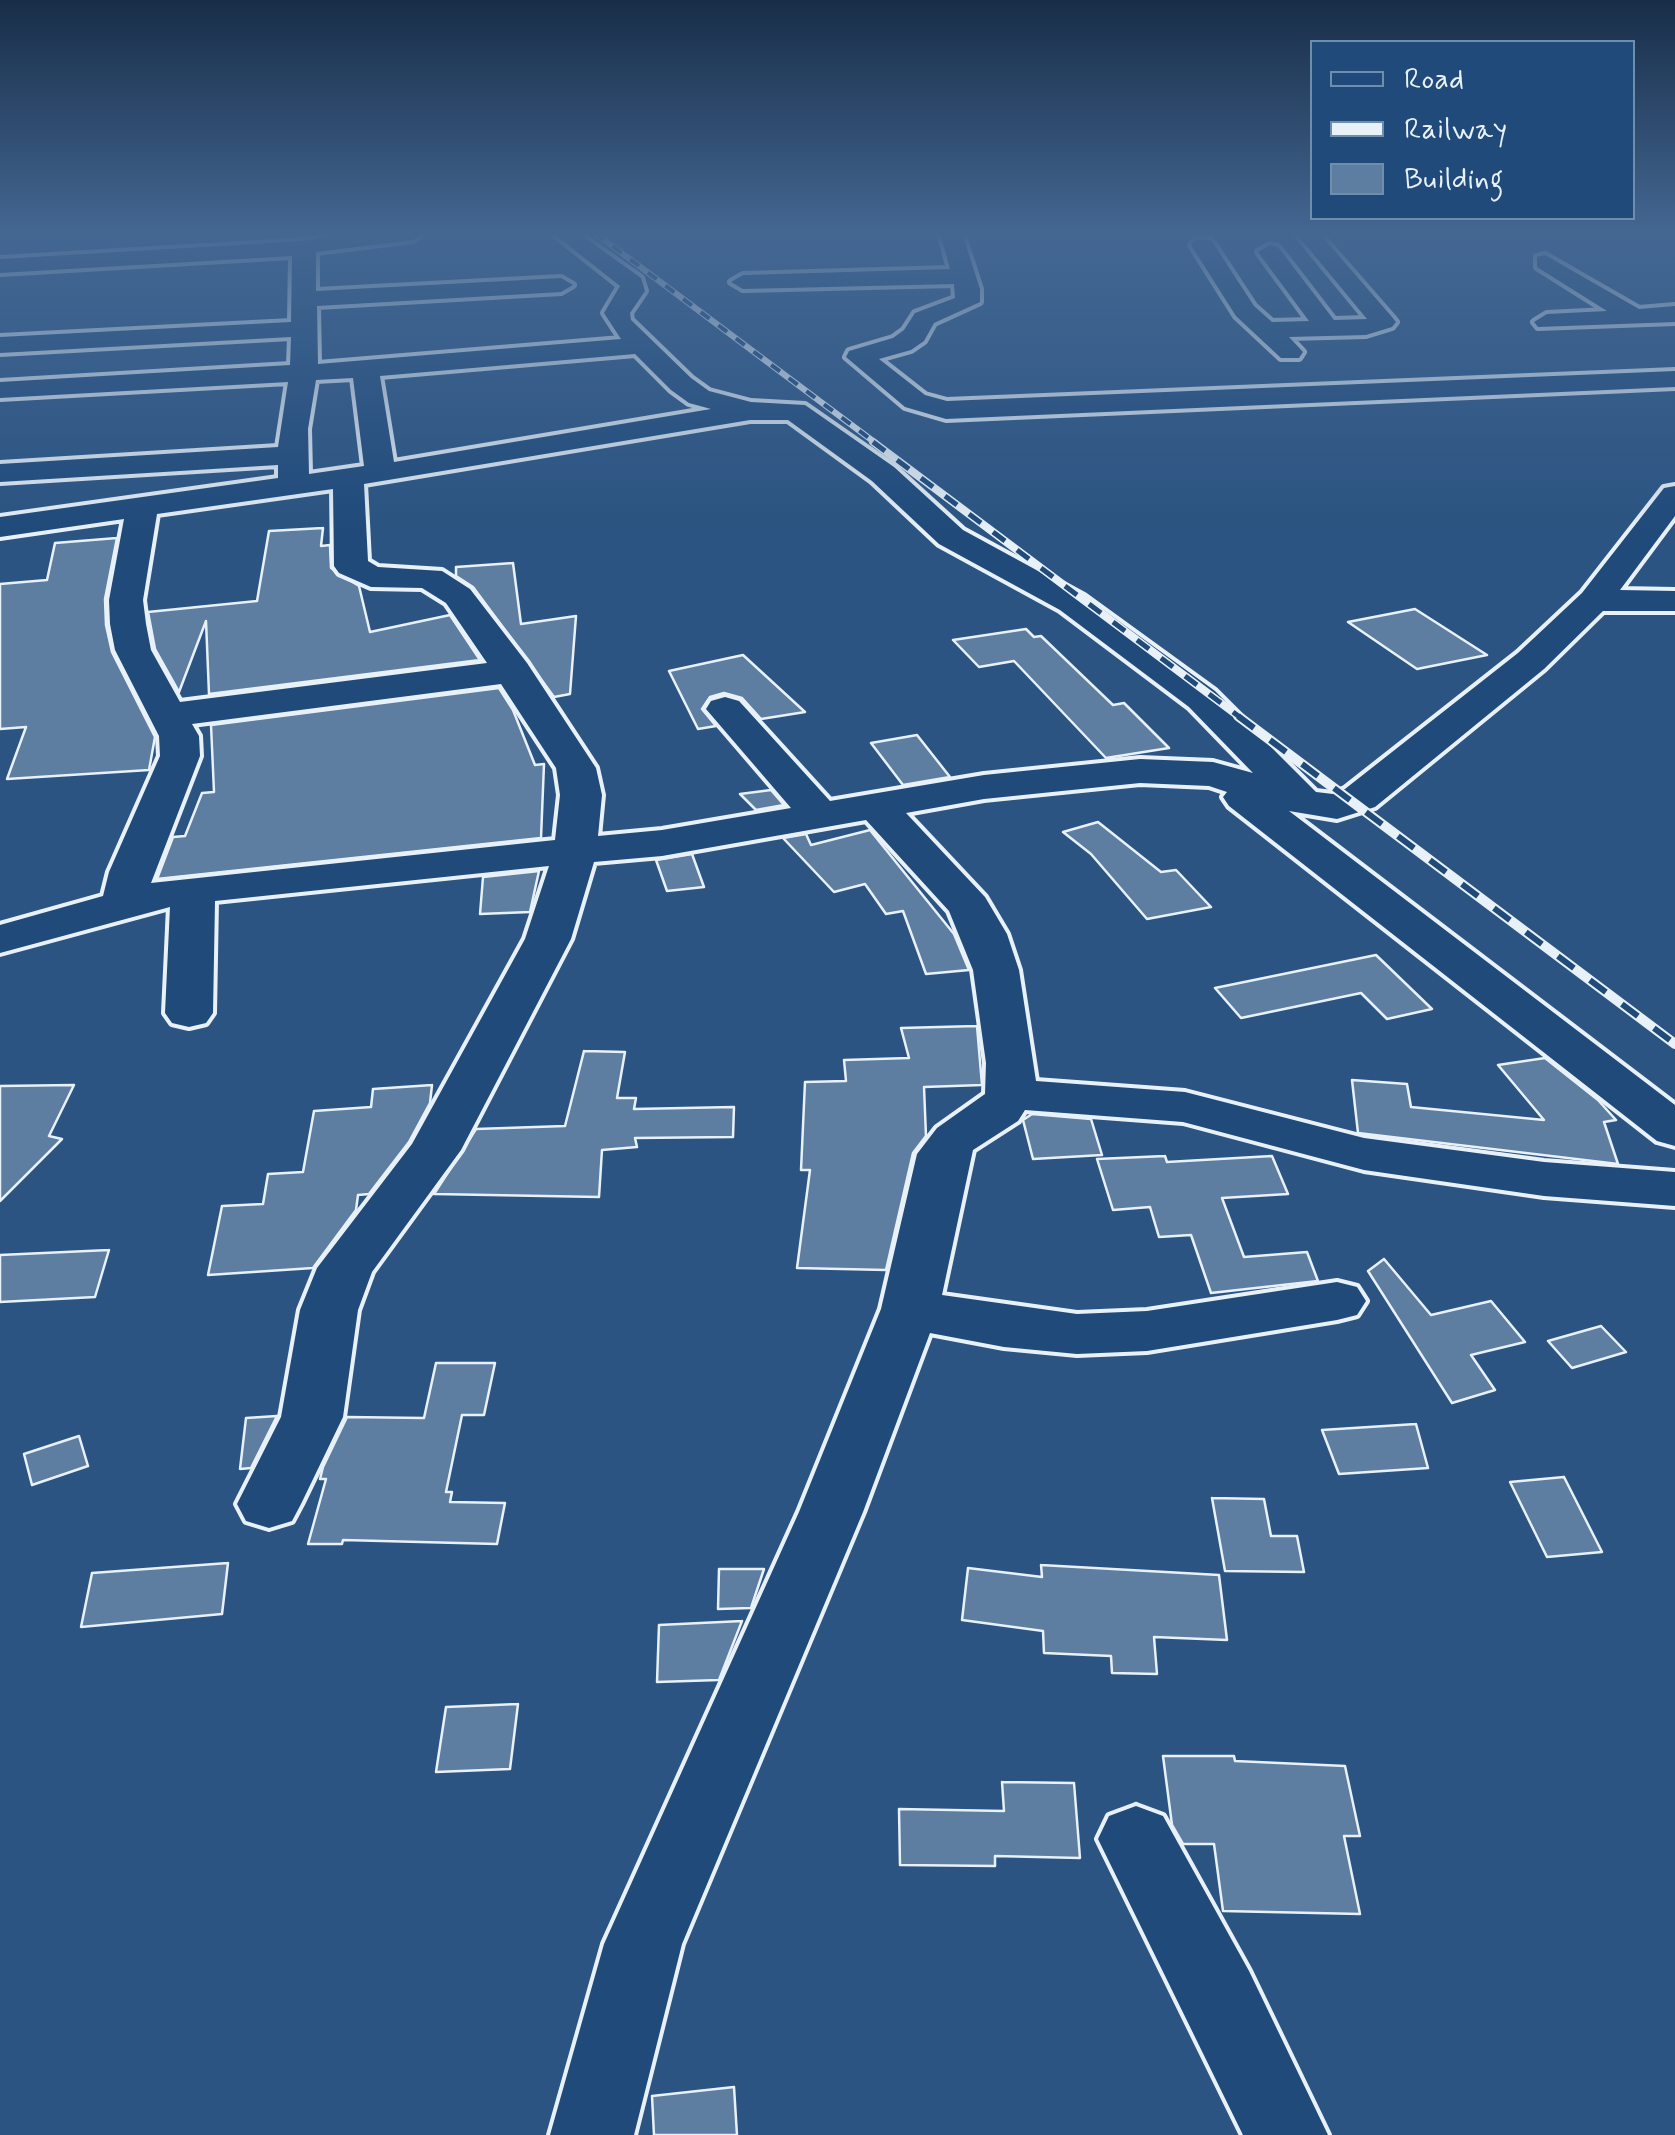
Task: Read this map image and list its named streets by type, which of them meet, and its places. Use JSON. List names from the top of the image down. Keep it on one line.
{"legend":["Road","Railway","Building"]}
